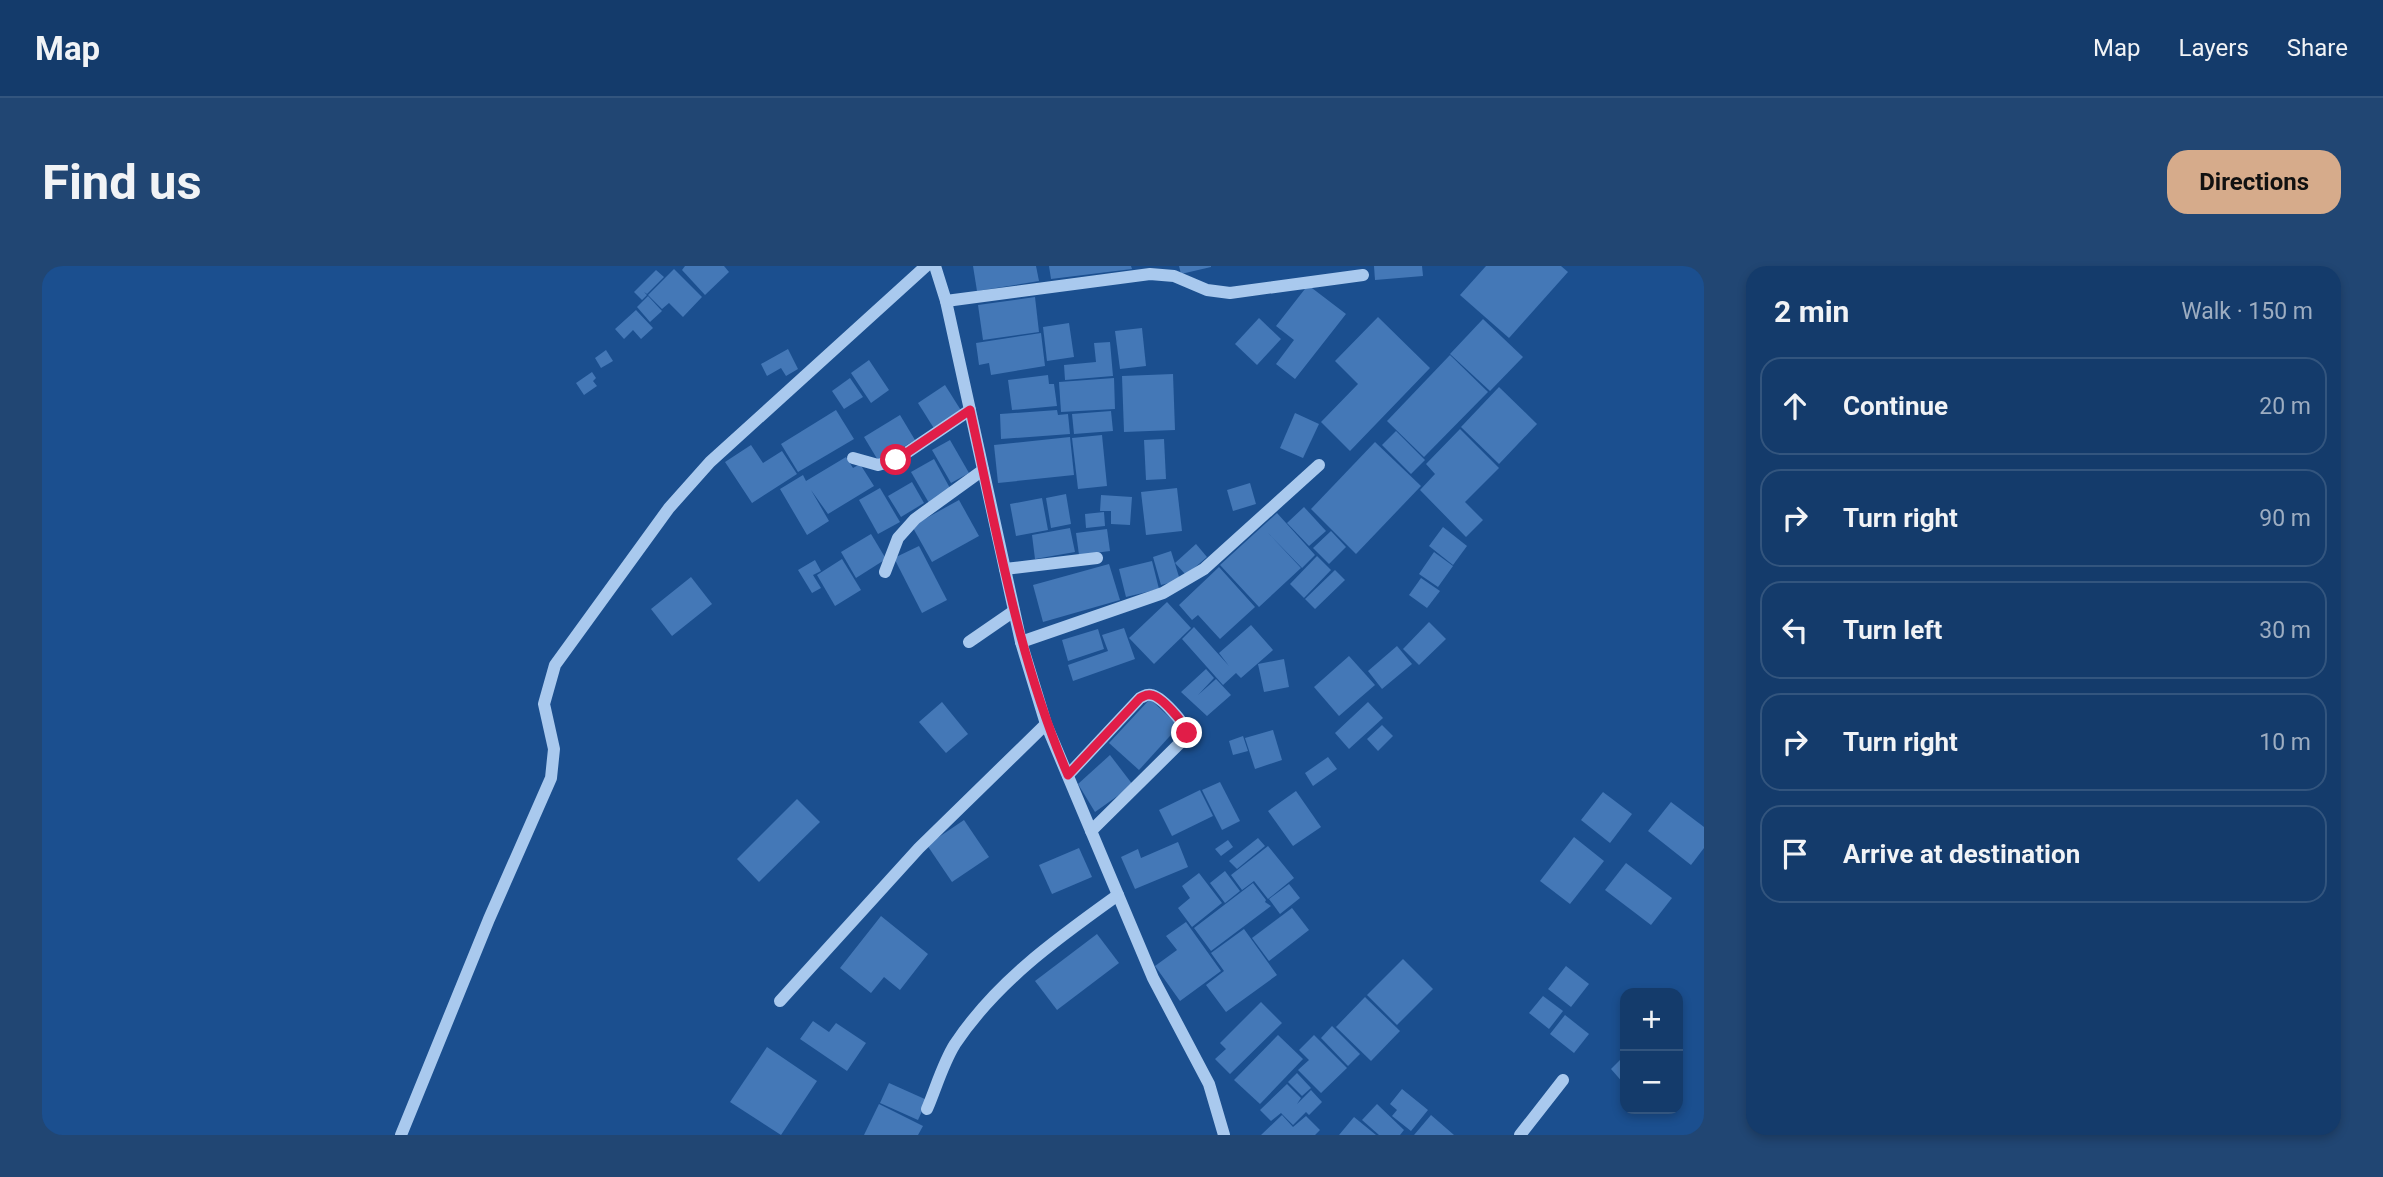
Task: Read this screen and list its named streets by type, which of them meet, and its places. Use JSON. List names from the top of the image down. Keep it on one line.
{"page":{"header":"Map","nav":["Map","Layers","Share"],"buttons":"Directions","title":"Find us","heading":["2 min","Walk · 150 m"],"list":[["Continue","20 m"],["Turn right","90 m"],["Turn left","30 m"],["Turn right","10 m"],"Arrive at destination"],"map_buttons":["+","−"]}}
